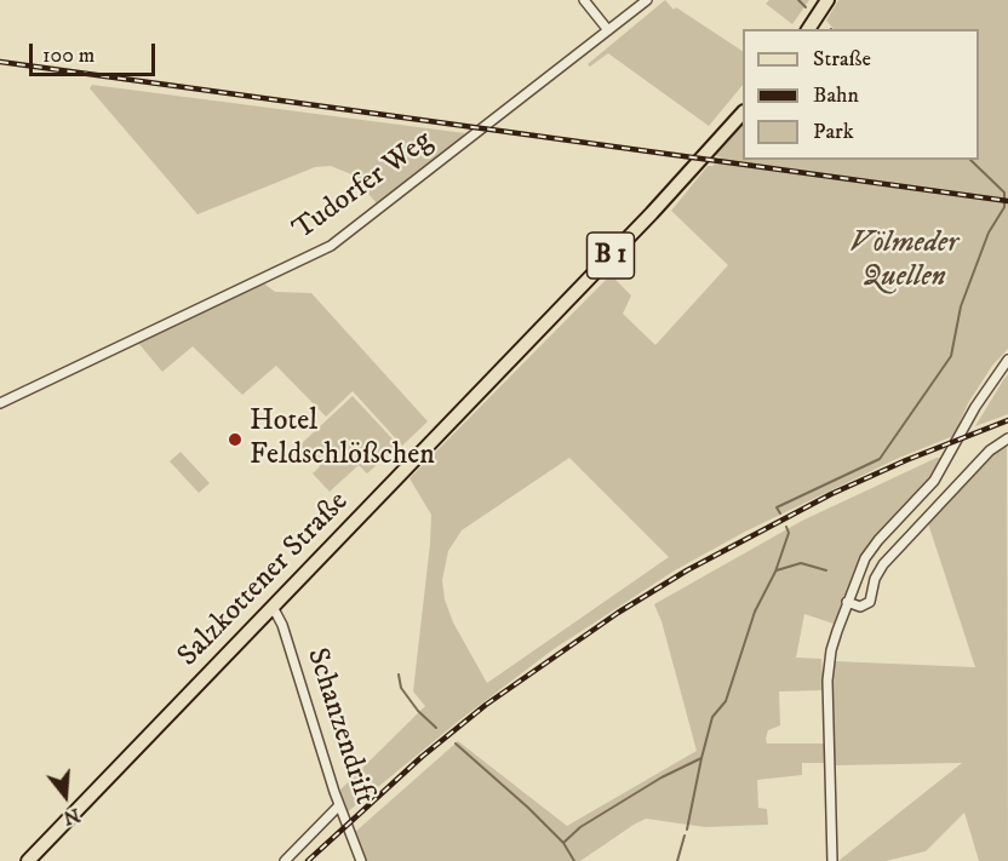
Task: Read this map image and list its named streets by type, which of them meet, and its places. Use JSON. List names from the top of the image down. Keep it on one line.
{"streets":{"main road":["B 1","Salzkottener Straße"],"street":["Tudorfer Weg","Schanzendrift"]},"crossings":[["Salzkottener Straße","Schanzendrift"]],"parks":["Völmeder Quellen"],"places":["Hotel Feldschlößchen"],"legend":["Straße","Bahn","Park"],"scale_bar":"100 m","north":"bottom"}
